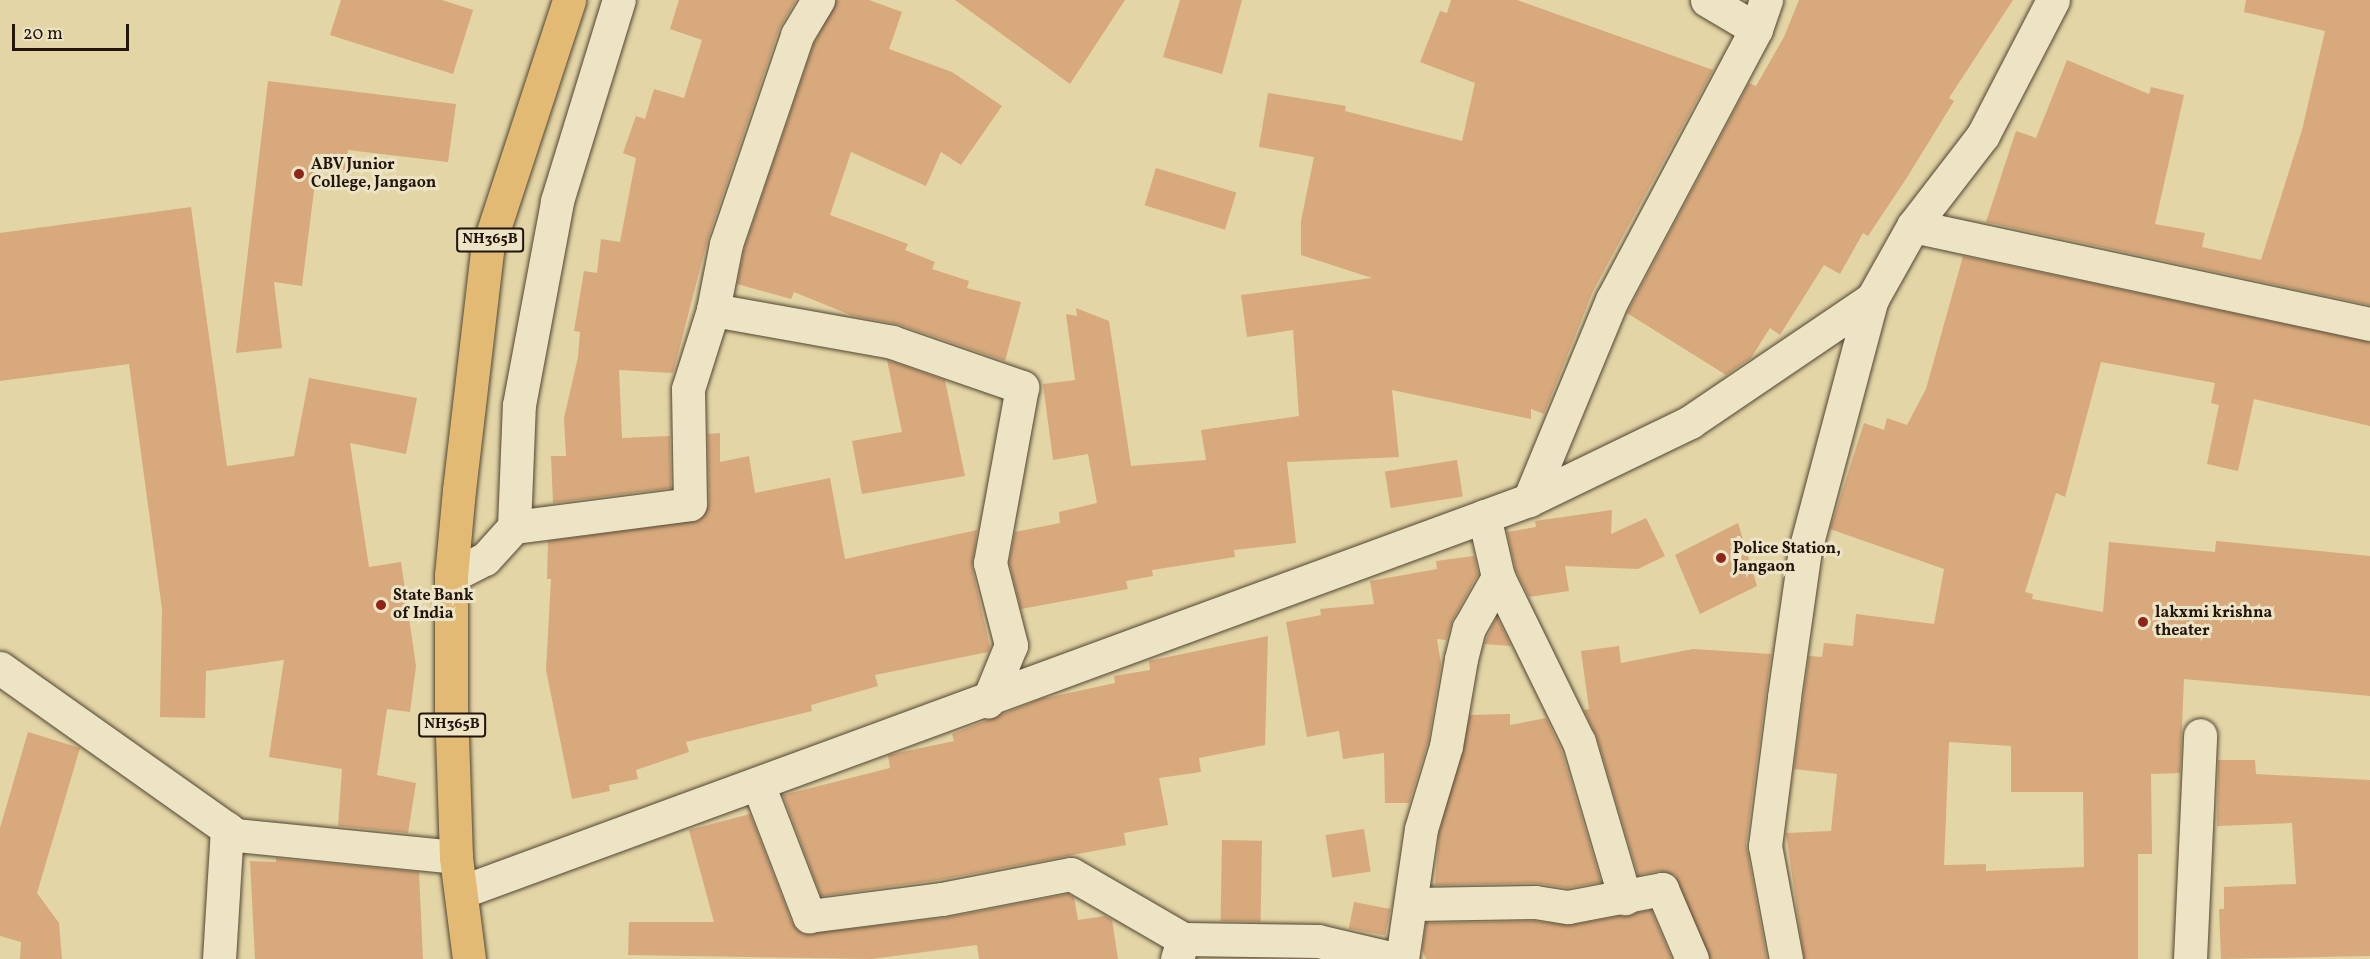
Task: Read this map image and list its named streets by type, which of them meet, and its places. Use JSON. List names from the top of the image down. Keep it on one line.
{"streets":{"highway":["NH365B"]},"places":["ABV Junior College, Jangaon","Police Station, Jangaon","State Bank of India","lakxmi krishna theater"],"scale_bar":"20 m"}
